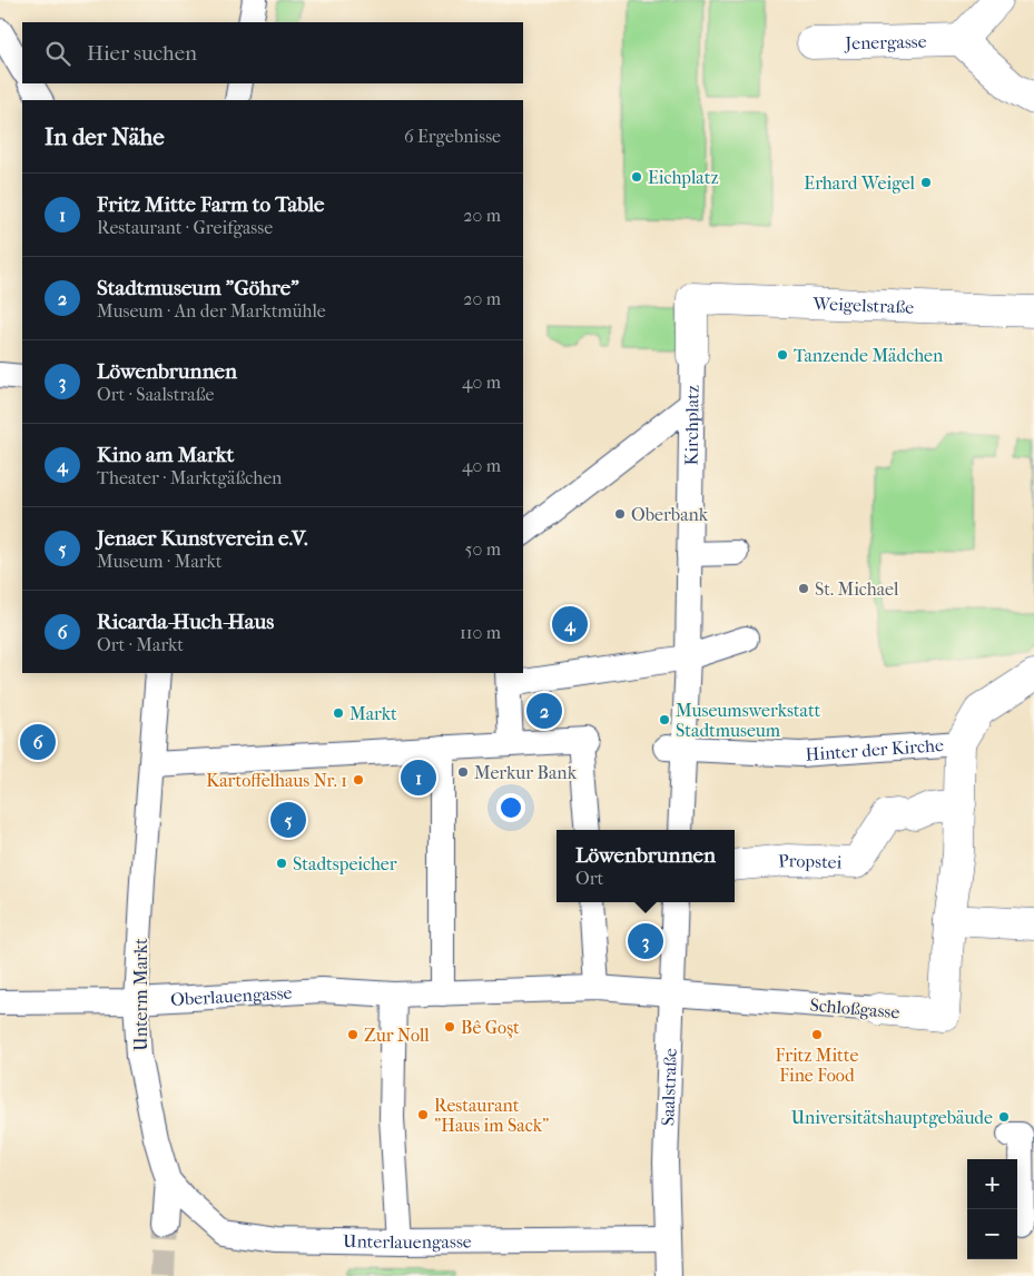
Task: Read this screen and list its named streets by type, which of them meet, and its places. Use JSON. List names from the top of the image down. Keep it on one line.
{"streets":{"street":["Jenergasse","Weigelstraße","Kirchplatz","Hinter der Kirche","Propstei","Unterm Markt","Oberlauengasse","Schloßgasse","Saalstraße","Unterlauengasse"]},"crossings":[["Weigelstraße","Kirchplatz"],["Kirchplatz","Hinter der Kirche"],["Hinter der Kirche","Schloßgasse"],["Propstei","Schloßgasse"],["Unterm Markt","Oberlauengasse"],["Unterm Markt","Unterlauengasse"],["Oberlauengasse","Schloßgasse"],["Oberlauengasse","Saalstraße"],["Schloßgasse","Saalstraße"],["Saalstraße","Unterlauengasse"]],"places":["Eichplatz","Erhard Weigel","Tanzende Mädchen","Oberbank","St. Michael","Markt","Museumswerkstatt Stadtmuseum","Merkur Bank","Kartoffelhaus Nr. 1","Stadtspeicher","Bê Goşt","Zur Noll","Fritz Mitte Fine Food","Restaurant \"Haus im Sack\"","Universitätshauptgebäude"],"page":{"search":"Hier suchen","heading":["In der Nähe","6 Ergebnisse"],"list":[{"mark":"1","name":"Fritz Mitte Farm to Table","note":"Restaurant · Greifgasse","value":"20 m"},{"mark":"2","name":"Stadtmuseum \"Göhre\"","note":"Museum · An der Marktmühle","value":"20 m"},{"mark":"3","name":"Löwenbrunnen","note":"Ort · Saalstraße","value":"40 m"},{"mark":"4","name":"Kino am Markt","note":"Theater · Marktgäßchen","value":"40 m"},{"mark":"5","name":"Jenaer Kunstverein e.V.","note":"Museum · Markt","value":"50 m"},{"mark":"6","name":"Ricarda-Huch-Haus","note":"Ort · Markt","value":"110 m"}],"pins":["4","2","6","1","5","3"],"popup":["Löwenbrunnen","Ort"],"map_buttons":["+","−"]}}
